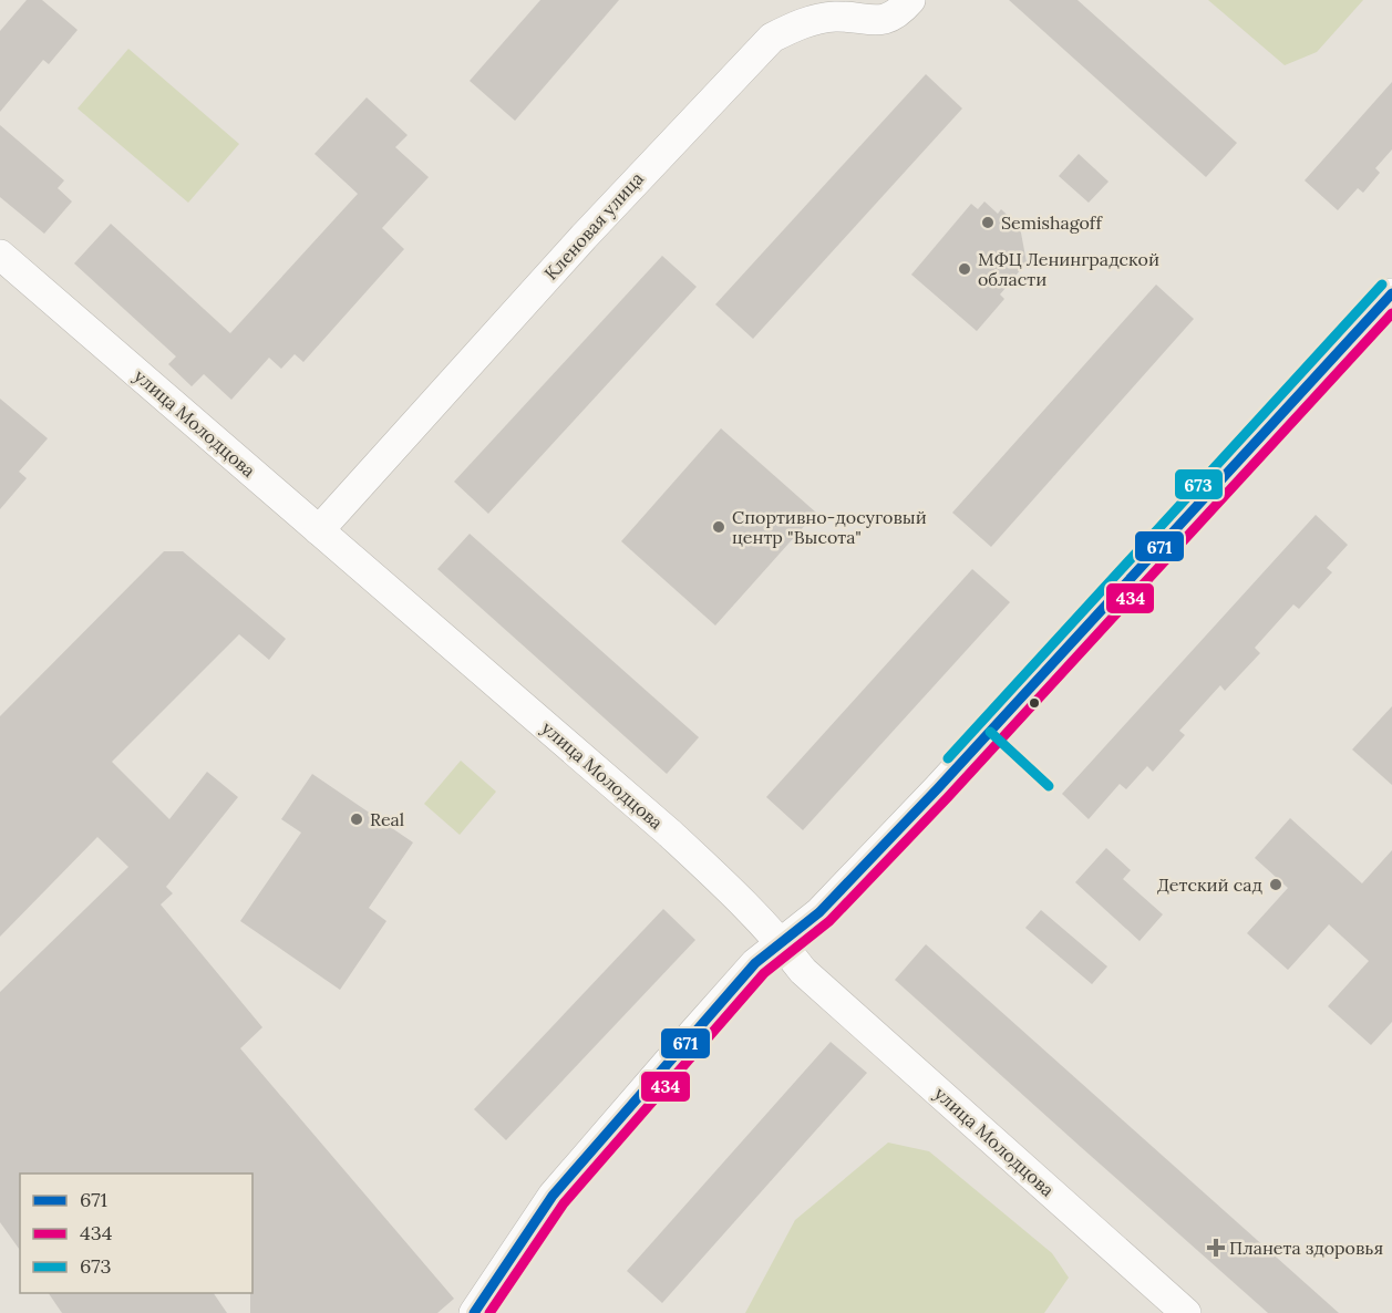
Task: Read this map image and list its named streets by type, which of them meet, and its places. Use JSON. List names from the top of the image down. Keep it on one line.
{"streets":{"street":["Кленовая улица","улица Молодцова"]},"crossings":[["Кленовая улица","улица Молодцова"]],"places":{"other":["Semishagoff","МФЦ Ленинградской области","Спортивно-досуговый центр \"Высота\"","Real","Детский сад"],"health":["Планета здоровья"]},"lines":["transit line 673","transit line 671","transit line 434"],"legend":["671","434","673"]}
